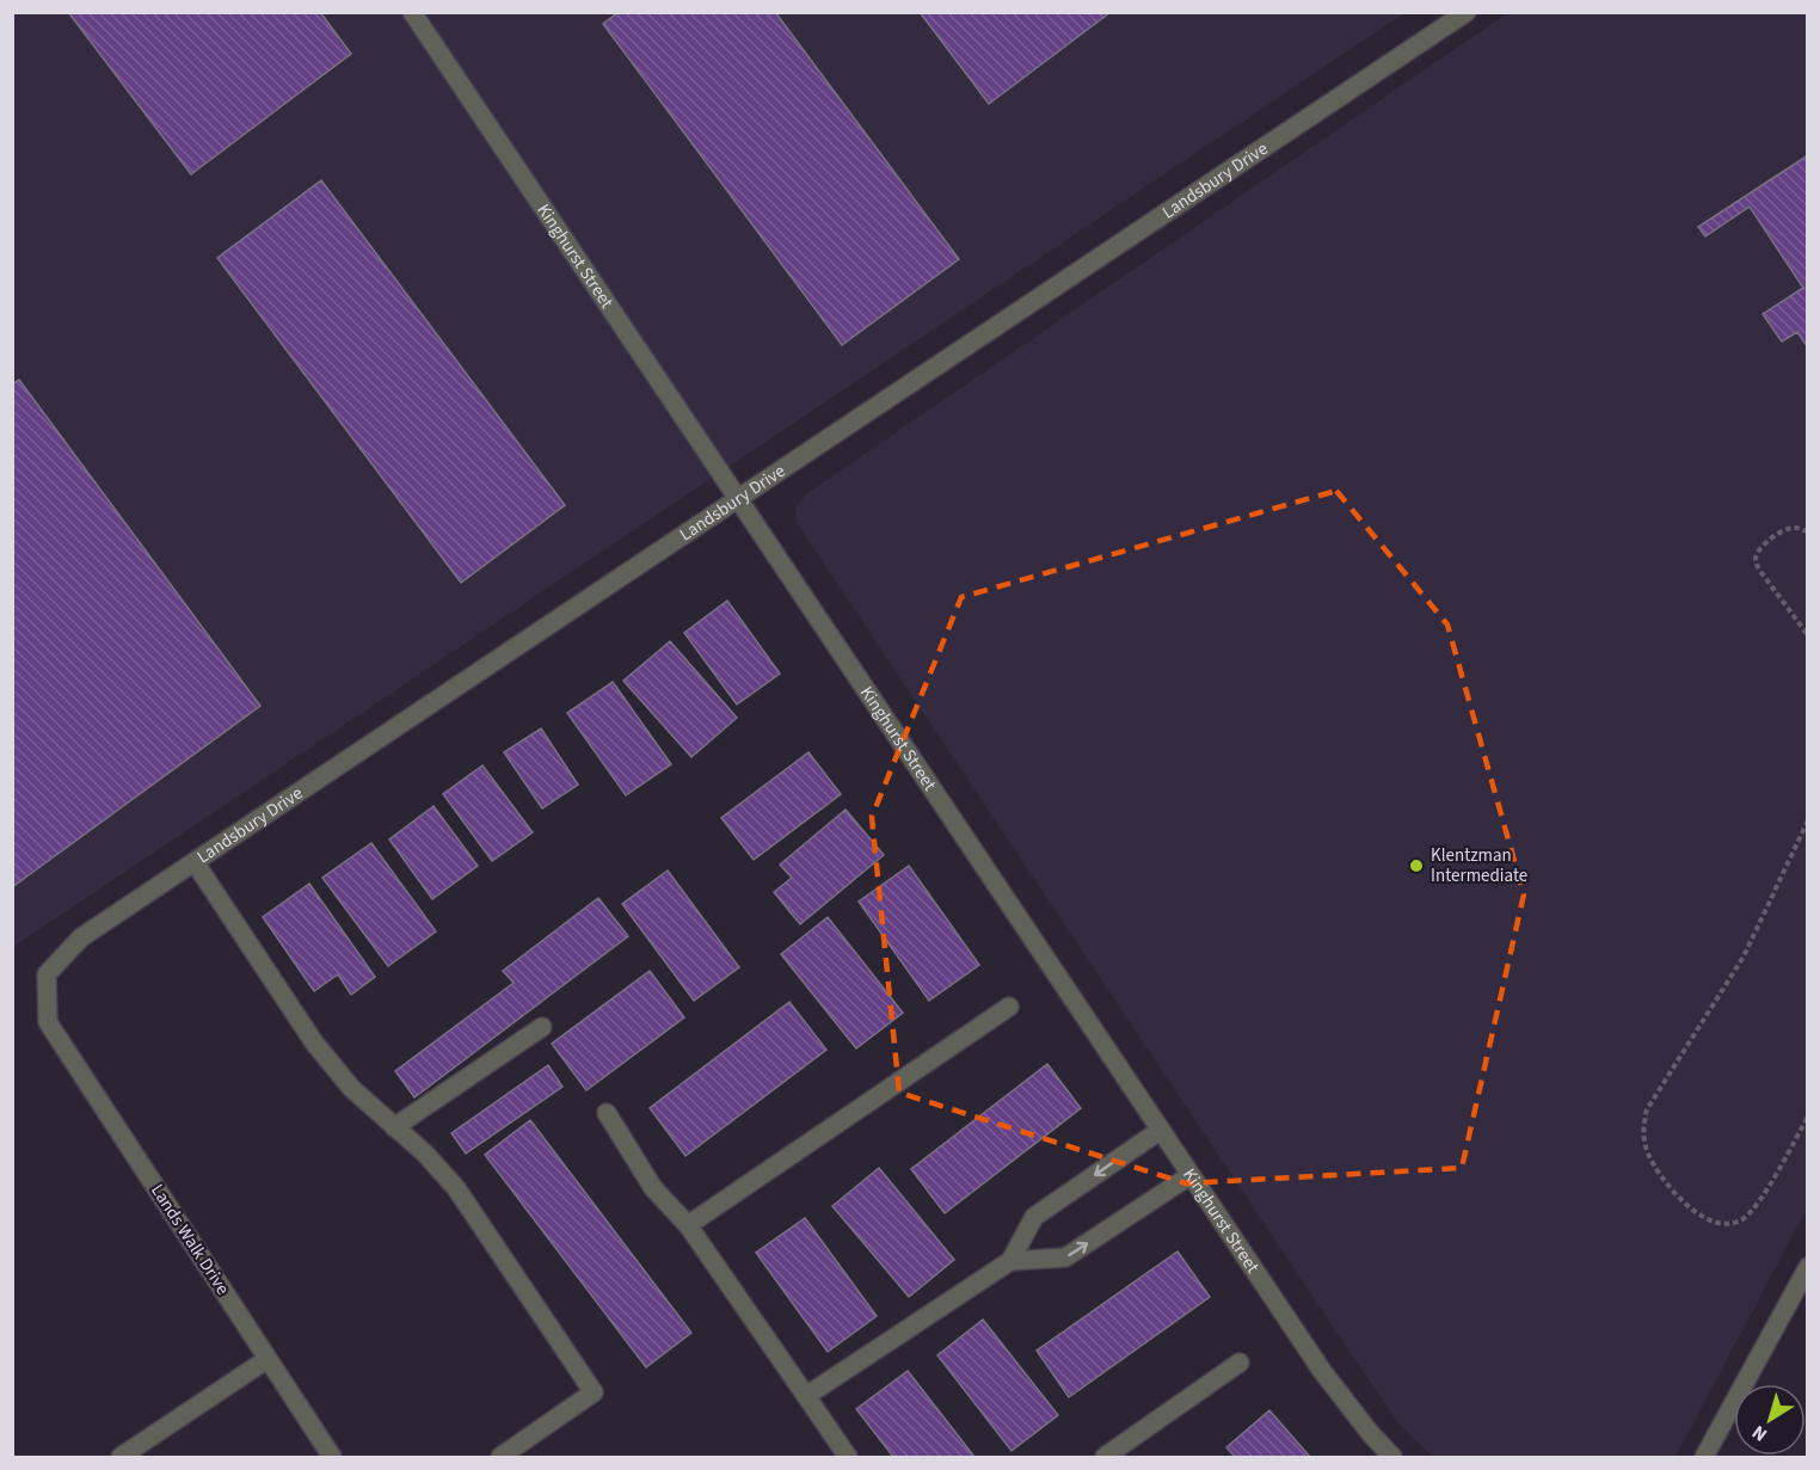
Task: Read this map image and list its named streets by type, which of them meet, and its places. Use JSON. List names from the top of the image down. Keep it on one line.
{"streets":{"street":["Landsbury Drive","Kinghurst Street","Lands Walk Drive"]},"crossings":[["Landsbury Drive","Kinghurst Street"],["Landsbury Drive","Lands Walk Drive"]],"places":["Klentzman Intermediate"],"north":"bottom left"}
